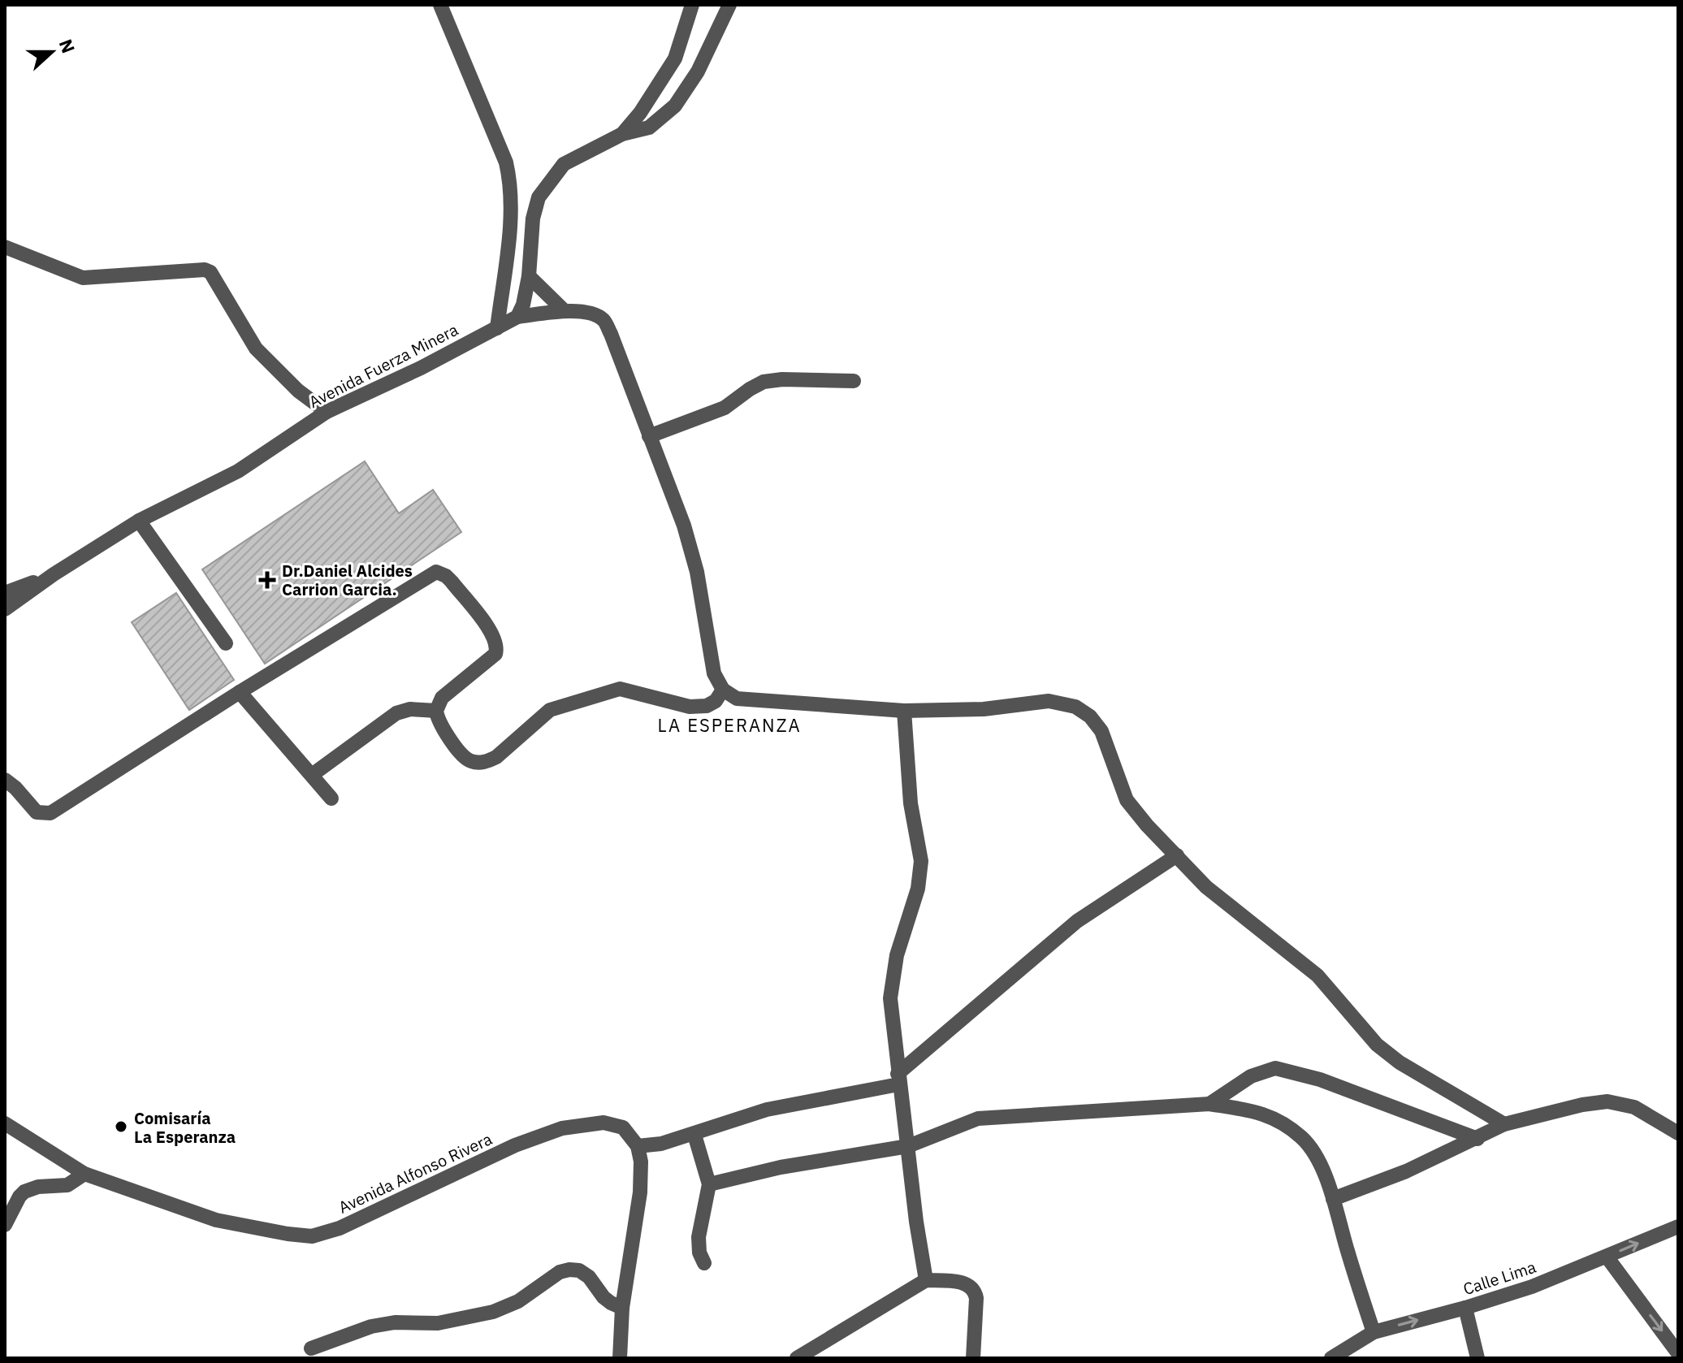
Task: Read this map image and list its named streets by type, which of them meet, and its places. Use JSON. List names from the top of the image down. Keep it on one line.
{"streets":{"street":["Avenida Fuerza Minera","Avenida Alfonso Rivera","Calle Lima"]},"one_way":["Calle Lima"],"districts":["LA ESPERANZA"],"places":{"health":["Dr.Daniel Alcides Carrion Garcia."],"other":["Comisaría La Esperanza"]},"north":"right"}
